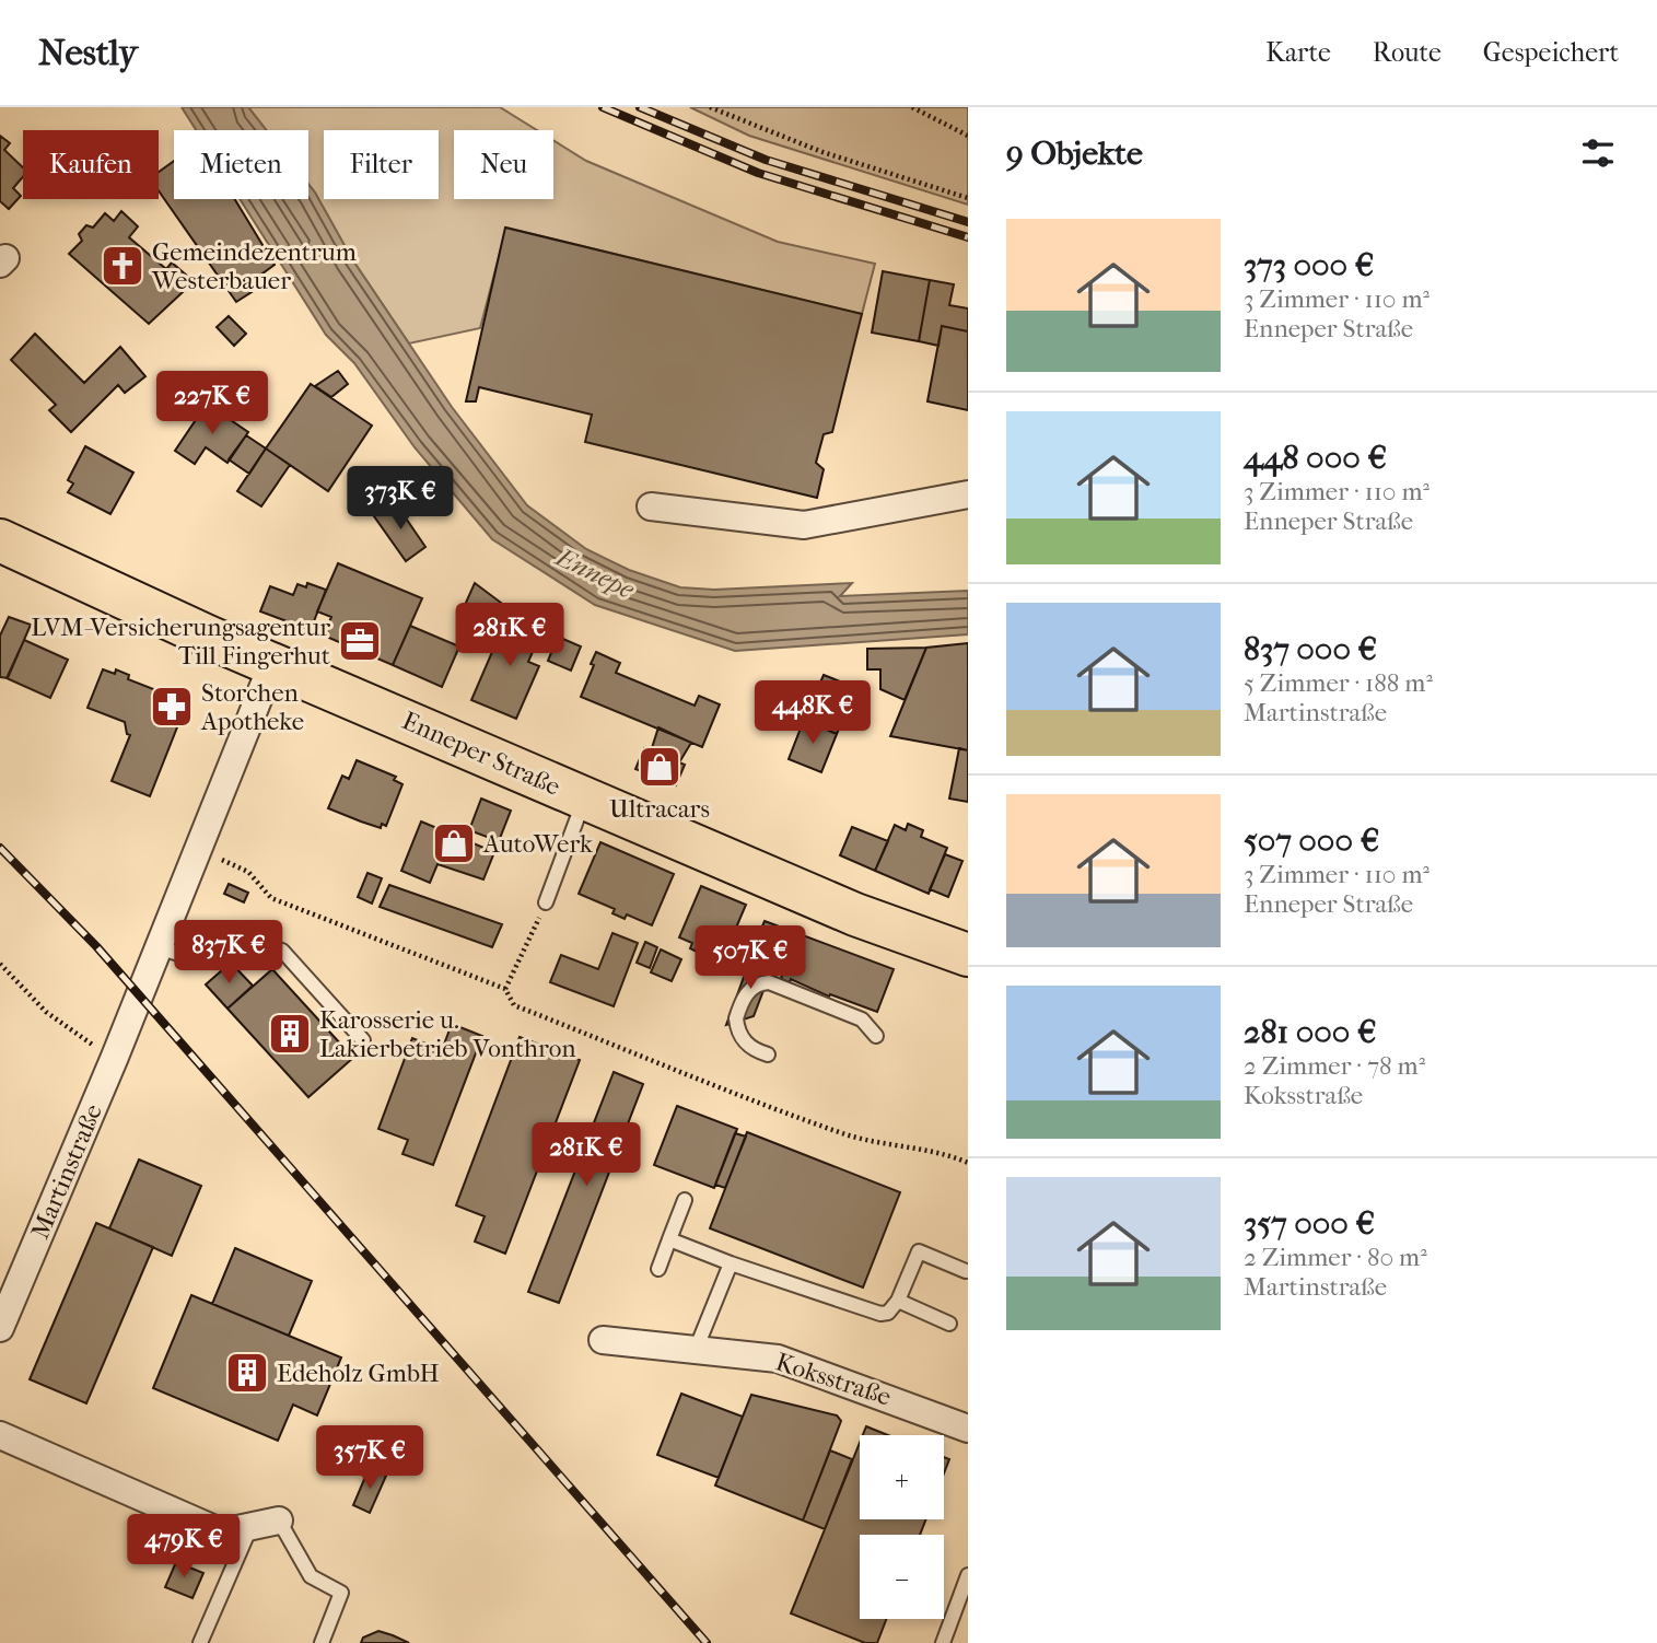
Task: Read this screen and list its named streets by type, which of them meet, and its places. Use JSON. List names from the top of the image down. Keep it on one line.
{"streets":{"main road":["Enneper Straße"],"street":["Martinstraße","Koksstraße"]},"crossings":[["Enneper Straße","Martinstraße"]],"water":["Ennepe"],"places":{"church":["Gemeindezentrum Westerbauer"],"office":["LVM-Versicherungsagentur Till Fingerhut"],"pharmacy":["Storchen Apotheke"],"shop":["Ultracars","AutoWerk"],"building":["Karosserie u. Lakierbetrieb Vonthron","Edeholz GmbH"]},"page":{"header":"Nestly","nav":["Karte","Route","Gespeichert"],"heading":"9 Objekte","chip":["Kaufen","Mieten","Filter","Neu"],"list":[{"name":"373 000 €","note":"3 Zimmer · 110 m² · Enneper Straße"},{"name":"448 000 €","note":"3 Zimmer · 110 m² · Enneper Straße"},{"name":"837 000 €","note":"5 Zimmer · 188 m² · Martinstraße"},{"name":"507 000 €","note":"3 Zimmer · 110 m² · Enneper Straße"},{"name":"281 000 €","note":"2 Zimmer · 78 m² · Koksstraße"},{"name":"357 000 €","note":"2 Zimmer · 80 m² · Martinstraße"}],"price":["227K €","373K €","281K €","448K €","837K €","507K €","281K €","357K €","479K €"],"map_buttons":["+","−"]}}
